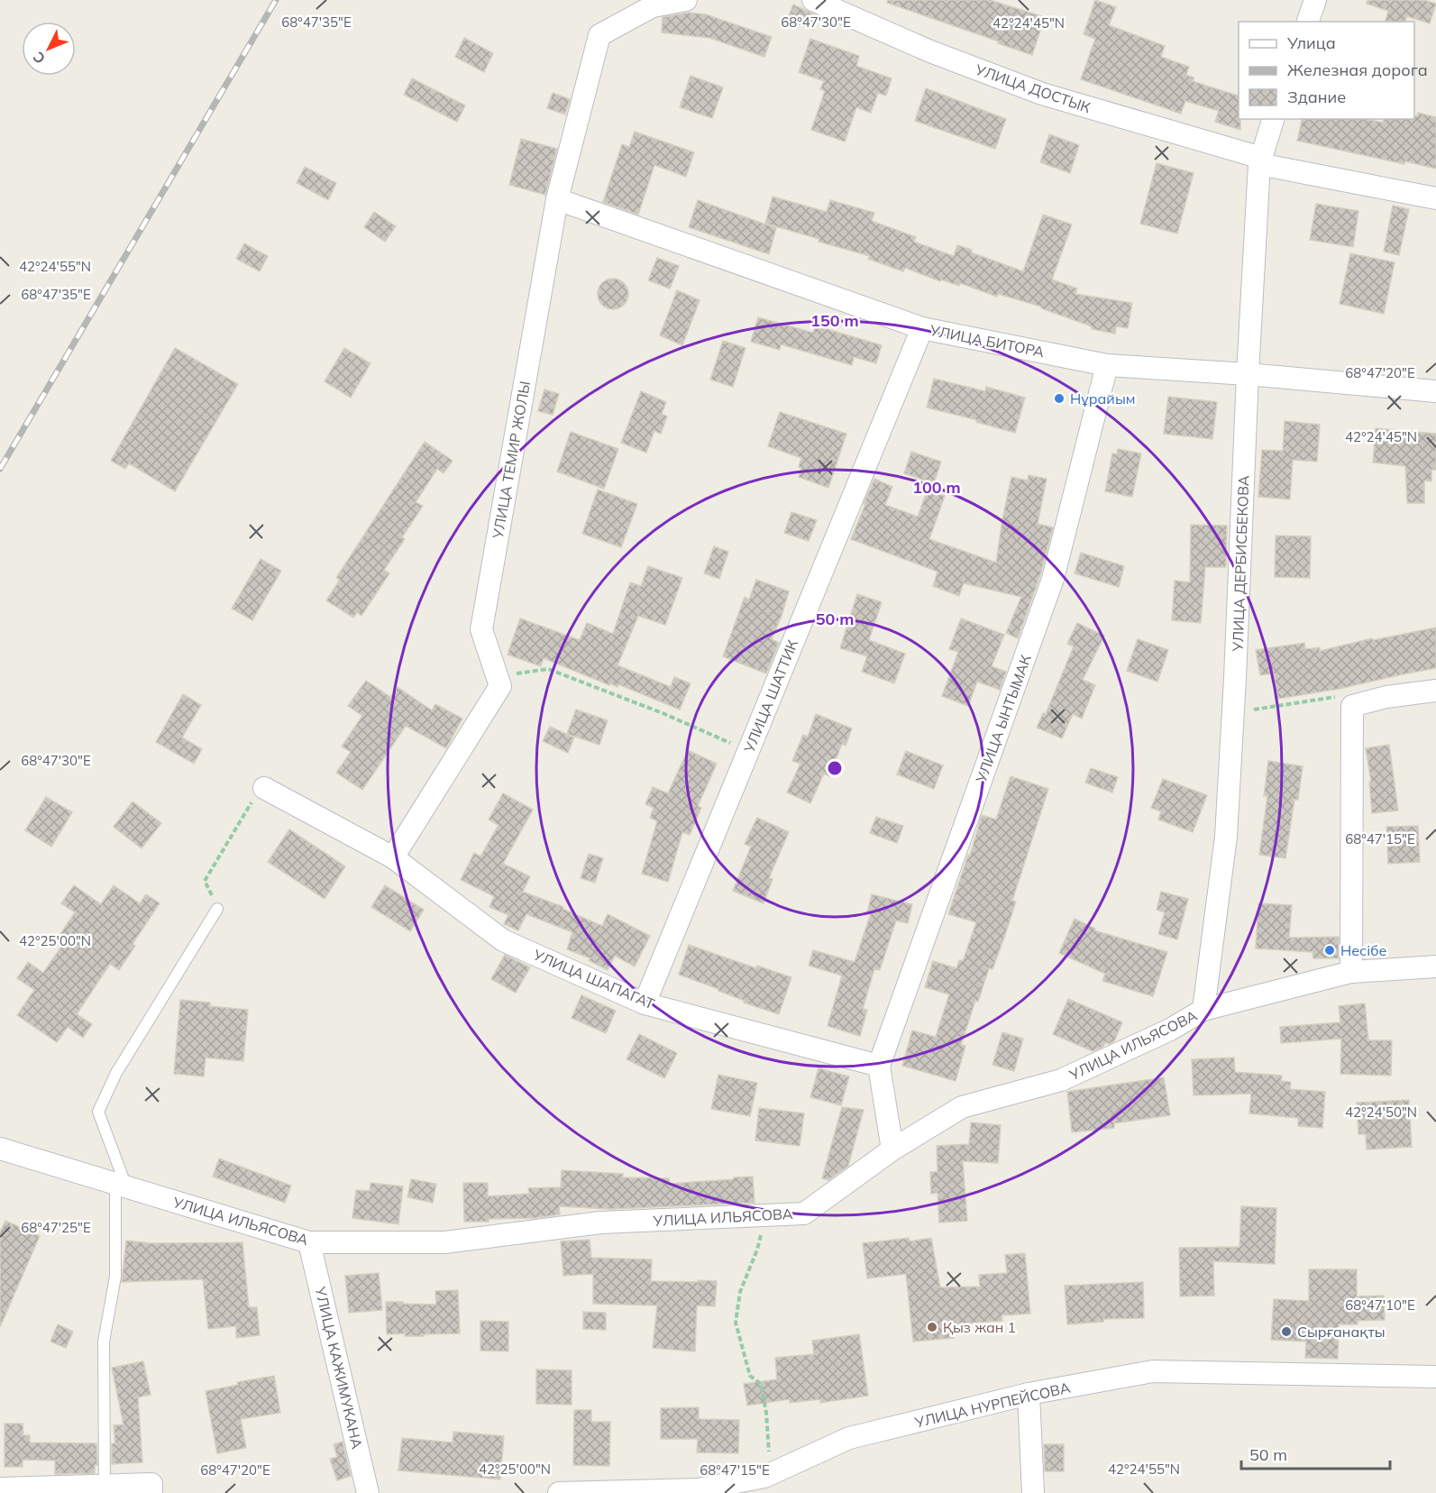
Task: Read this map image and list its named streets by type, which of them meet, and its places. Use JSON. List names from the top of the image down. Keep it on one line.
{"streets":{"street":["УЛИЦА ДОСТЫК","УЛИЦА БИТОРА","УЛИЦА ТЕМИР ЖОЛЫ","УЛИЦА ДЕРБИСБЕКОВА","УЛИЦА ШАТТИК","УЛИЦА ЫНТЫМАК","УЛИЦА ШАПАГАТ","УЛИЦА ИЛЬЯСОВА","УЛИЦА КАЖИМУКАНА","УЛИЦА НУРПЕЙСОВА"]},"crossings":[["УЛИЦА ДОСТЫК","УЛИЦА ДЕРБИСБЕКОВА"],["УЛИЦА БИТОРА","УЛИЦА ТЕМИР ЖОЛЫ"],["УЛИЦА БИТОРА","УЛИЦА ДЕРБИСБЕКОВА"],["УЛИЦА БИТОРА","УЛИЦА ШАТТИК"],["УЛИЦА БИТОРА","УЛИЦА ЫНТЫМАК"],["УЛИЦА ТЕМИР ЖОЛЫ","УЛИЦА ШАПАГАТ"],["УЛИЦА ДЕРБИСБЕКОВА","УЛИЦА ИЛЬЯСОВА"],["УЛИЦА ШАТТИК","УЛИЦА ШАПАГАТ"],["УЛИЦА ЫНТЫМАК","УЛИЦА ШАПАГАТ"],["УЛИЦА ИЛЬЯСОВА","УЛИЦА КАЖИМУКАНА"]],"places":["Нұрайым","Несібе","Қыз жан 1","Сырғанақты"],"legend":["Улица","Железная дорога","Здание"],"scale_bar":"50 m","north":"bottom left","coordinates":["68°47'35\"E","68°47'30\"E","42°24'45\"N","42°24'55\"N","68°47'20\"E","68°47'15\"E","42°25'00\"N","42°24'50\"N","68°47'25\"E","68°47'10\"E"],"rings":["150 m","100 m","50 m"]}
